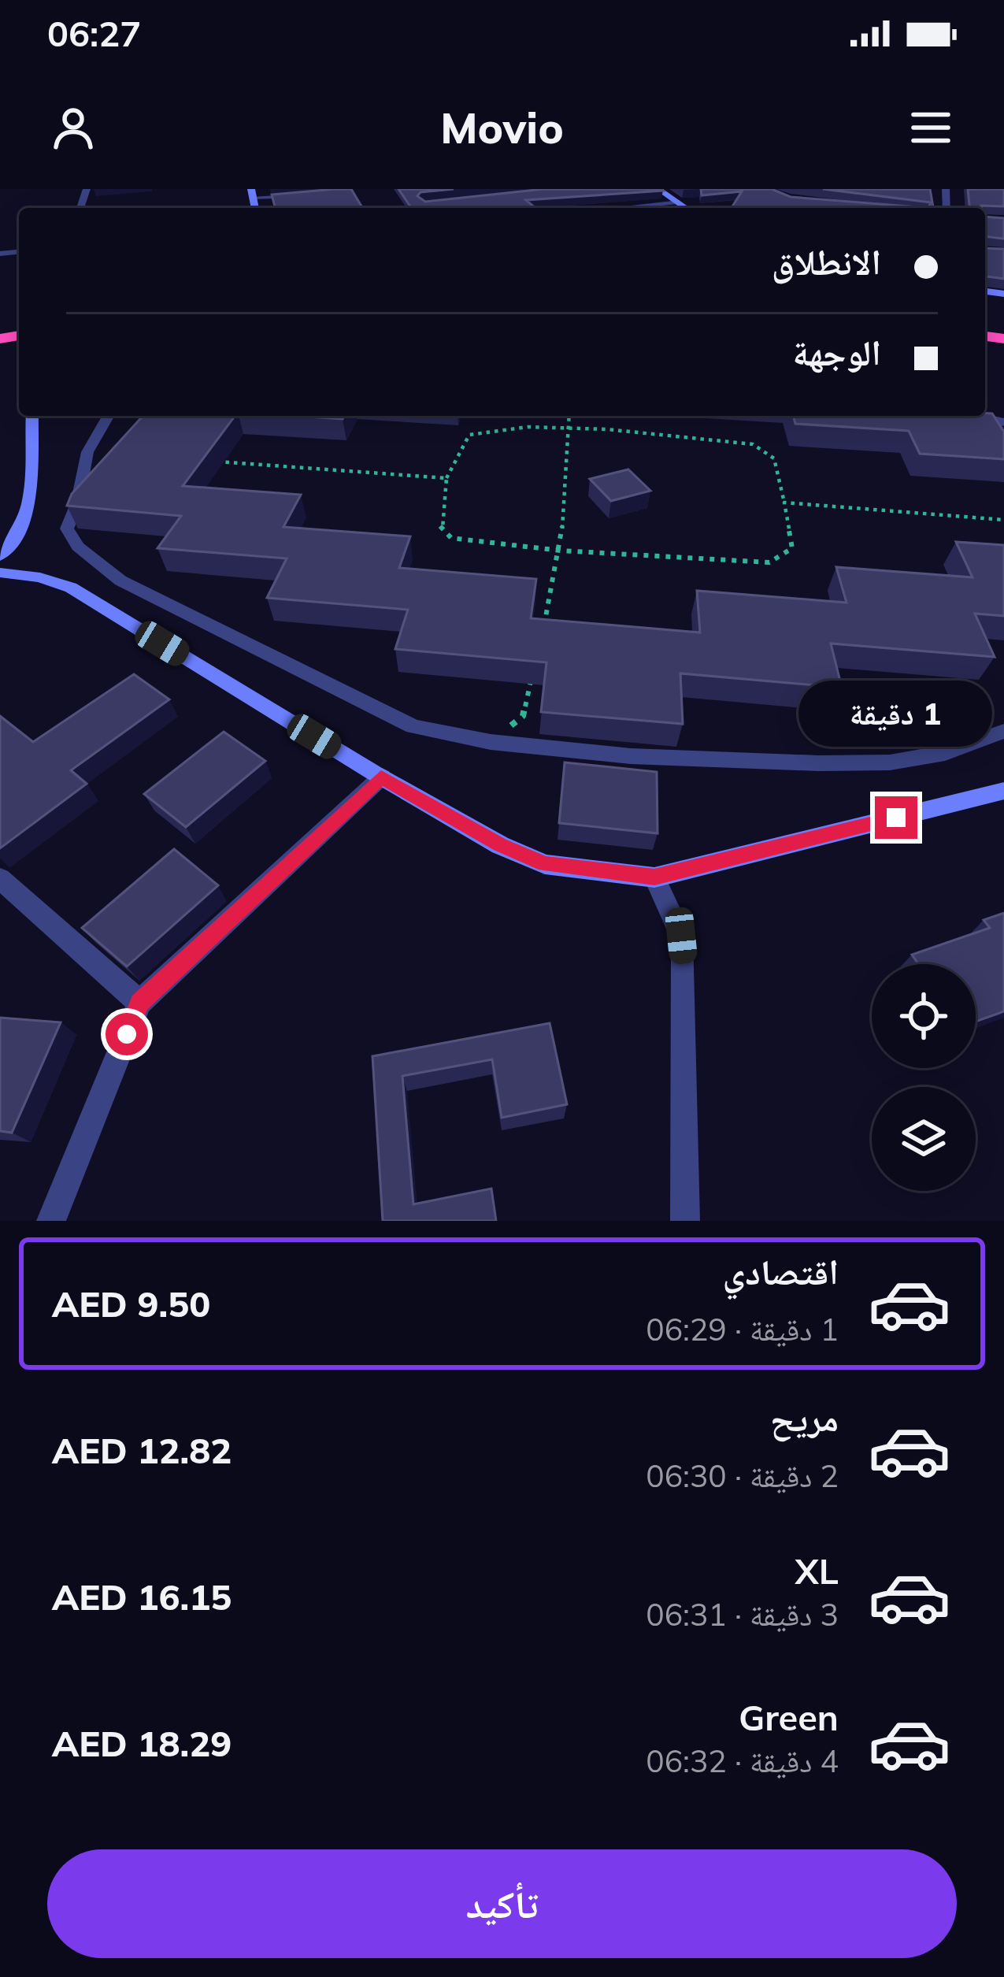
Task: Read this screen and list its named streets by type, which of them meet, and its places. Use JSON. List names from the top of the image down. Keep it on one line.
{"page":{"status":"06:27","header":"Movio","banner":["الانطلاق","الوجهة"],"bubble":"1 دقيقة","list":[{"name":"اقتصادي","note":"1 دقيقة · 06:29","value":"AED 9.50"},{"name":"مريح","note":"2 دقيقة · 06:30","value":"AED 12.82"},{"name":"XL","note":"3 دقيقة · 06:31","value":"AED 16.15"},{"name":"Green","note":"4 دقيقة · 06:32","value":"AED 18.29"}],"buttons":"تأكيد"}}
